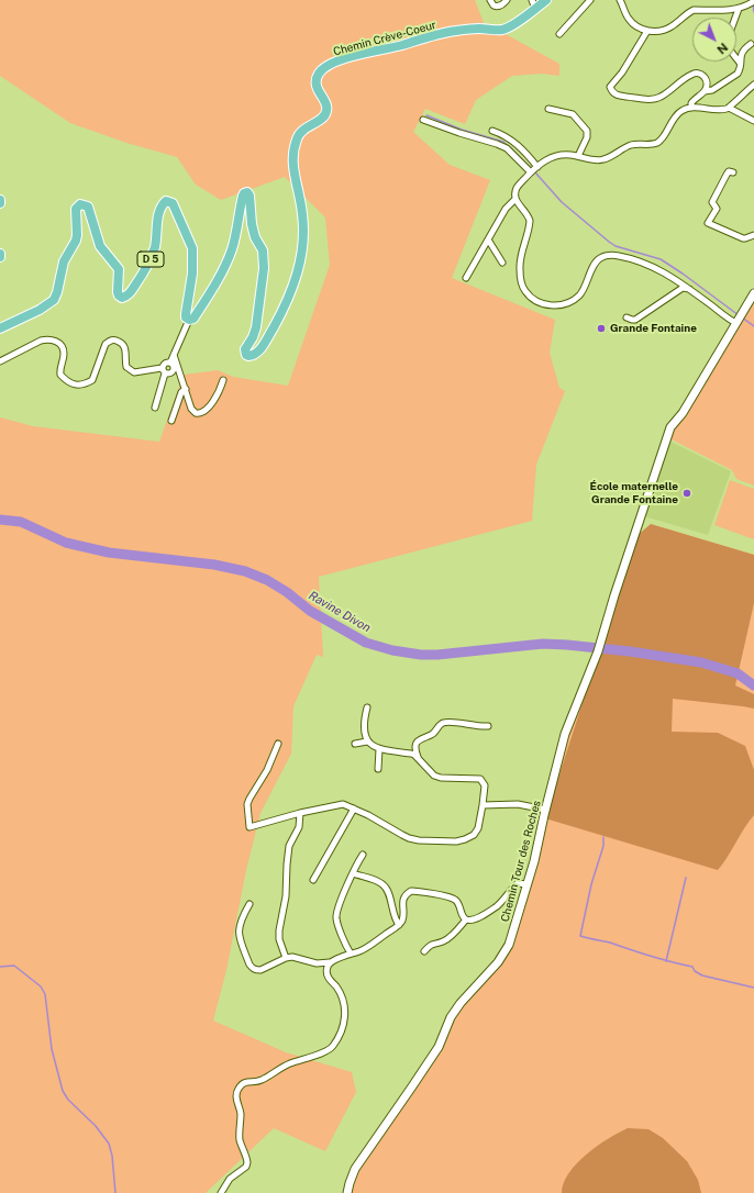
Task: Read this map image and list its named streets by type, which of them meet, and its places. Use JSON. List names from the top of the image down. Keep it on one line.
{"streets":{"main road":["Chemin Crève-Coeur","D 5"],"street":["Chemin Tour des Roches"]},"crossings":[["Chemin Crève-Coeur","D 5"]],"water":["Ravine Divon"],"places":["Grande Fontaine","École maternelle Grande Fontaine"],"north":"bottom right"}
